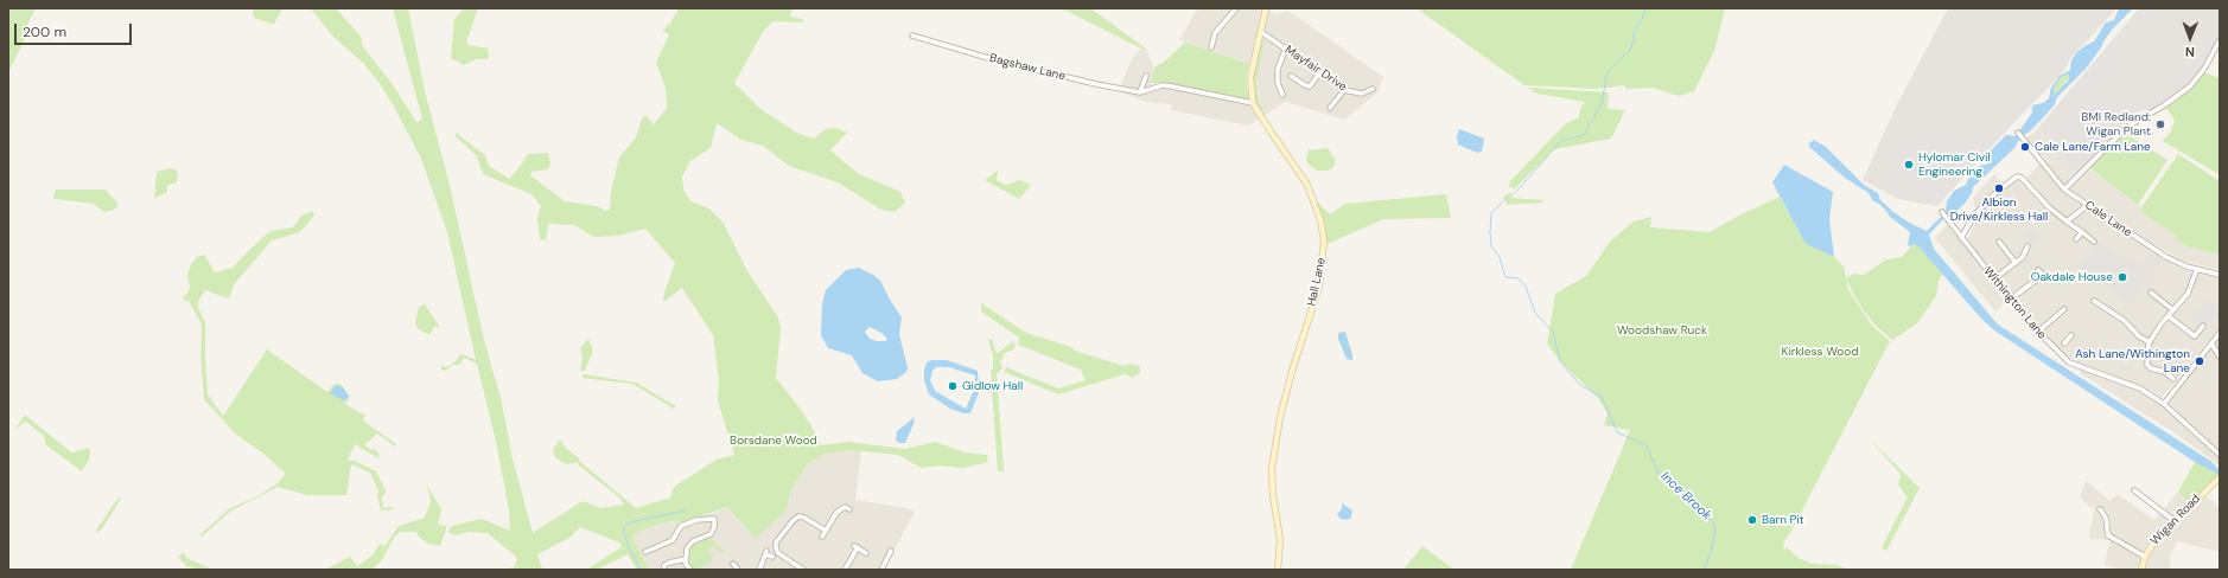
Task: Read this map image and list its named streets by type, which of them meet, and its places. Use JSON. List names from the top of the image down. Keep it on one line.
{"streets":{"street":["Bagshaw Lane","Mayfair Drive","Cale Lane","Hall Lane","Withington Lane","Wigan Road"]},"crossings":[["Mayfair Drive","Hall Lane"]],"water":["Ince Brook"],"parks":["Woodshaw Ruck","Kirkless Wood","Borsdane Wood"],"places":["BMI Redland: Wigan Plant","Cale Lane/Farm Lane","Hylomar Civil Engineering","Albion Drive/Kirkless Hall","Oakdale House","Ash Lane/Withington Lane","Gidlow Hall","Barn Pit"],"scale_bar":"200 m","north":"bottom"}
